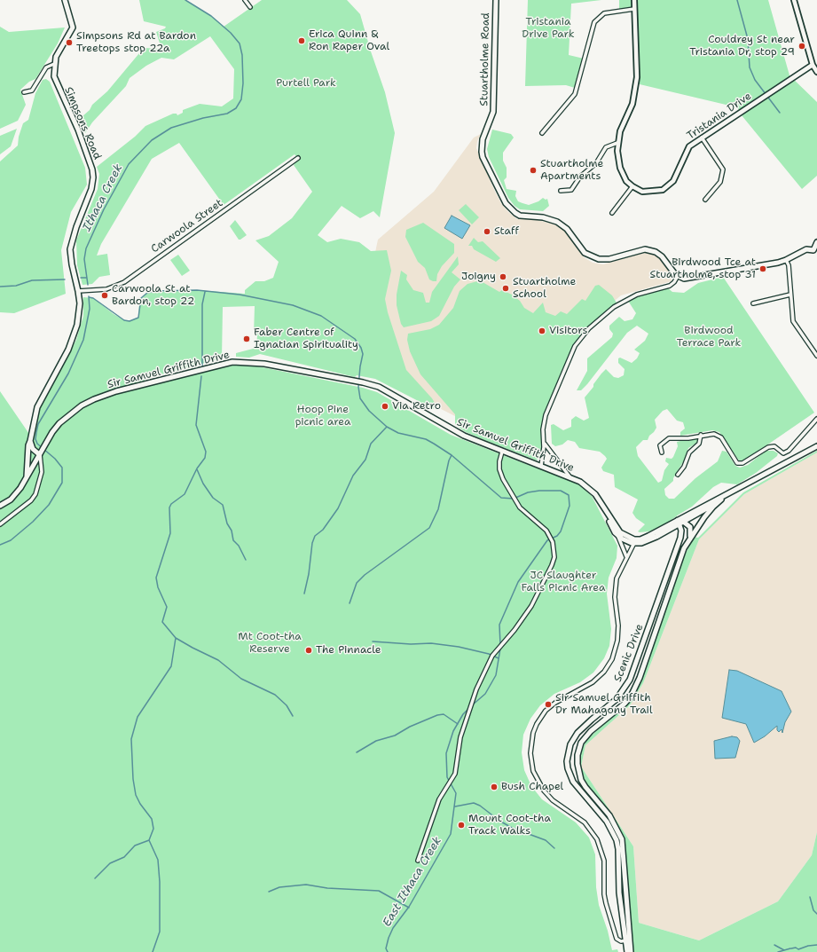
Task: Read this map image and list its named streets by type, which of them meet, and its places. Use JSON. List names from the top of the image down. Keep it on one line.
{"streets":{"main road":["Stuartholme Road","Simpsons Road","Sir Samuel Griffith Drive","Scenic Drive"],"street":["Tristania Drive","Carwoola Street"]},"crossings":[["Simpsons Road","Carwoola Street"],["Simpsons Road","Sir Samuel Griffith Drive"]],"water":["Ithaca Creek","East Ithaca Creek"],"parks":["Tristania Drive Park","Purtell Park","Birdwood Terrace Park","Hoop Pine picnic area","JC Slaughter Falls Picnic Area","Mt Coot-tha Reserve"],"places":["Erica Quinn & Ron Raper Oval","Simpsons Rd at Bardon Treetops stop 22a","Couldrey St near Tristania Dr, stop 29","Stuartholme Apartments","Staff","Birdwood Tce at Stuartholme, stop 31","Joigny","Stuartholme School","Carwoola St at Bardon, stop 22","Visitors","Faber Centre of Ignatian Spirituality","Via Retro","The Pinnacle","Sir Samuel Griffith Dr Mahagony Trail","Bush Chapel","Mount Coot-tha Track Walks"]}
